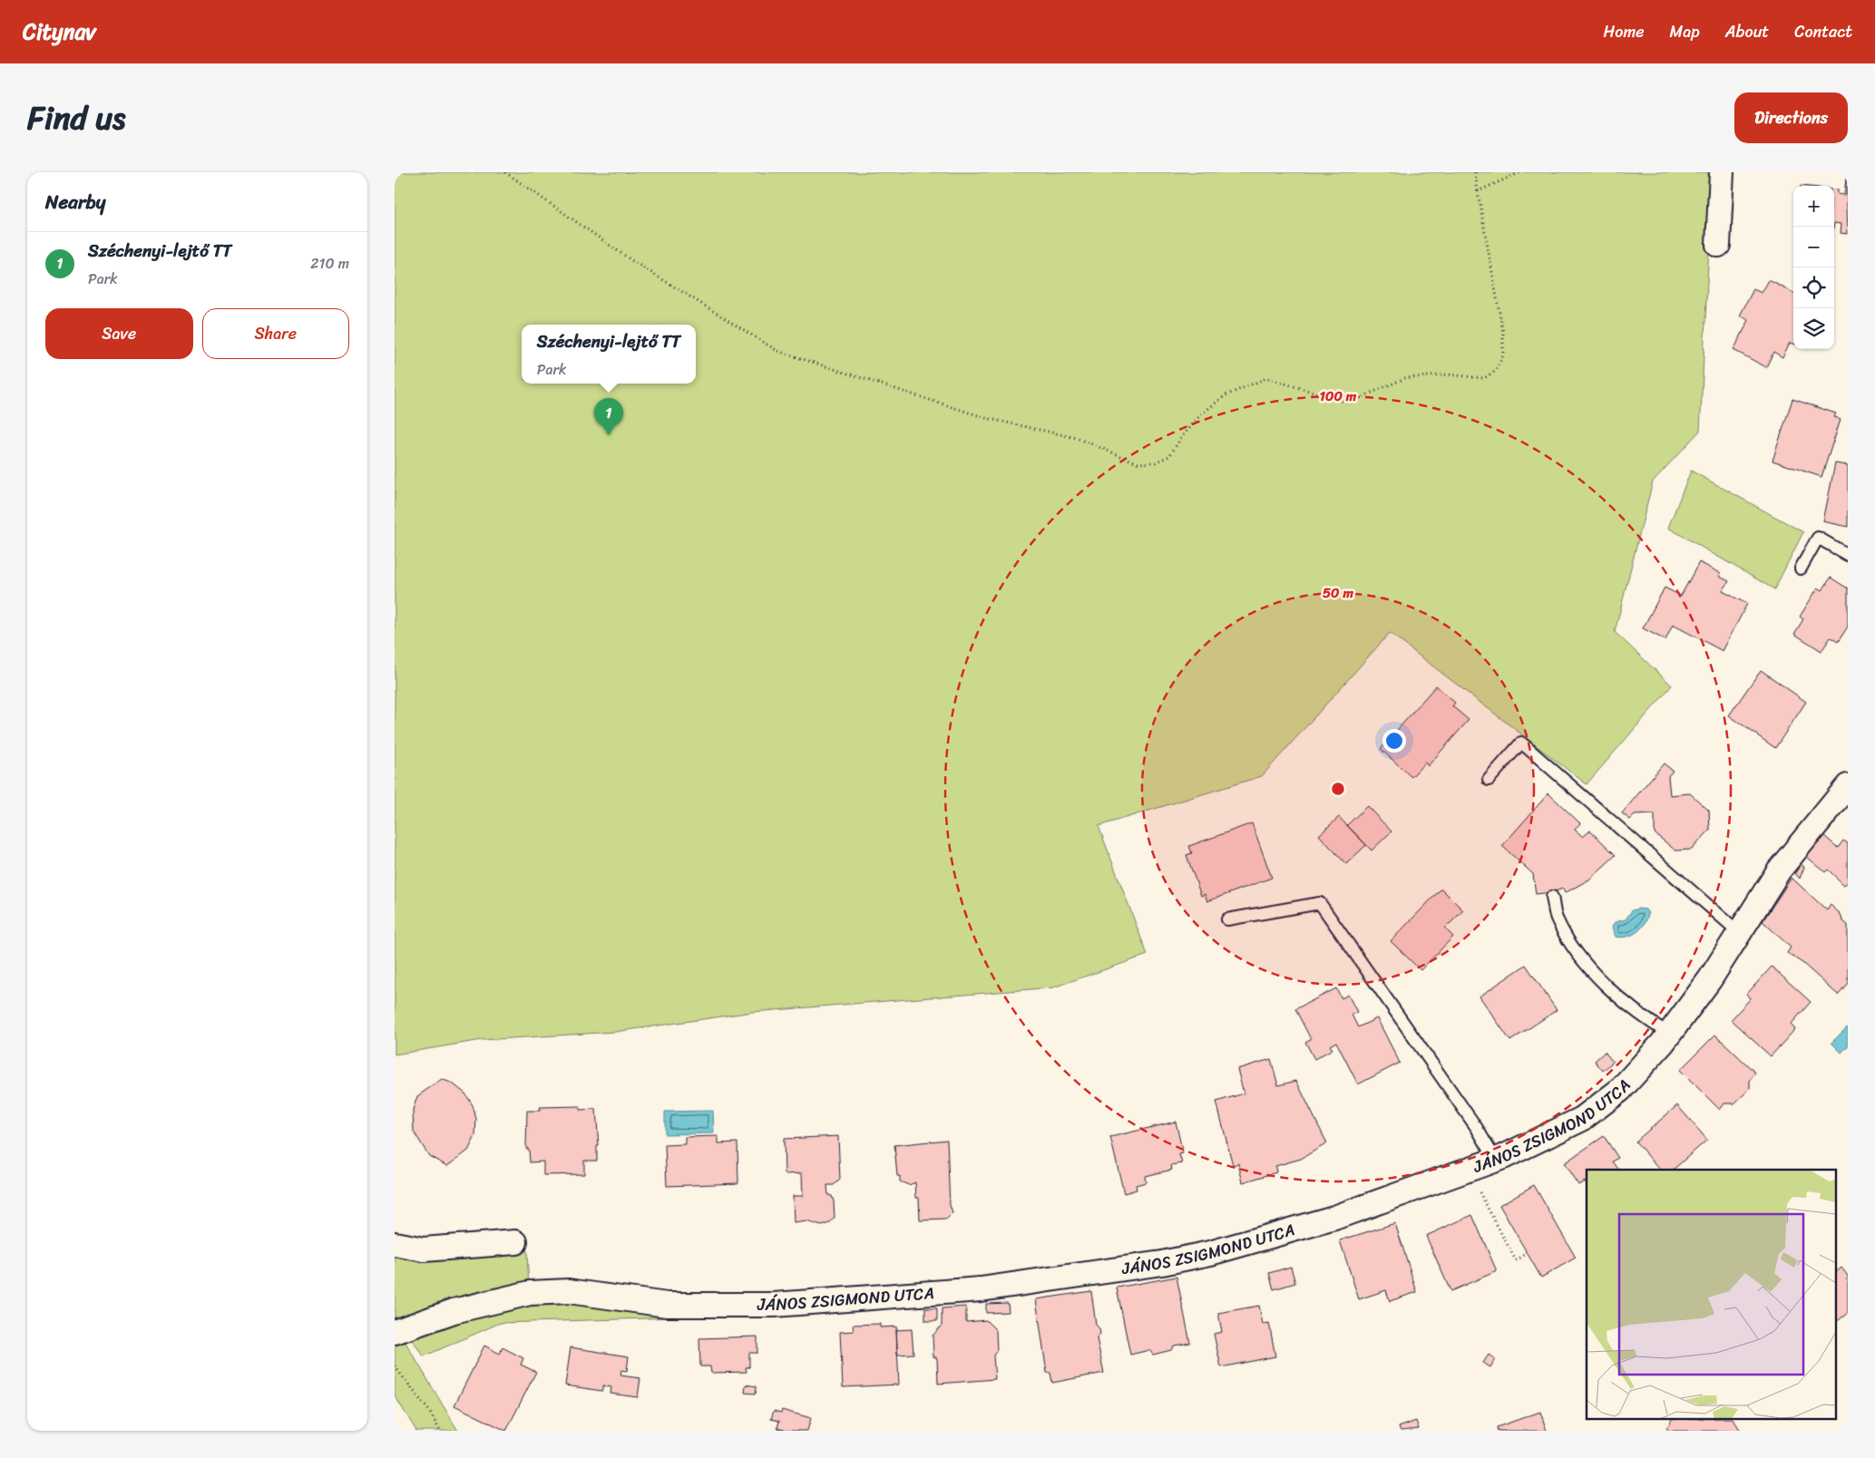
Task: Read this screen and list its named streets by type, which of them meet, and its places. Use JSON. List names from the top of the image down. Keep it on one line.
{"streets":{"street":["JÁNOS ZSIGMOND UTCA"]},"page":{"header":"Citynav","nav":["Home","Map","About","Contact"],"title":"Find us","buttons":["Directions",["Save","Share"]],"heading":"Nearby","map_buttons":["+","−"],"list":[{"mark":"1","name":"Széchenyi-lejtő TT","note":"Park","value":"210 m"}],"popup":["Széchenyi-lejtő TT","Park"],"pins":"1"},"rings":["100 m","50 m"]}
